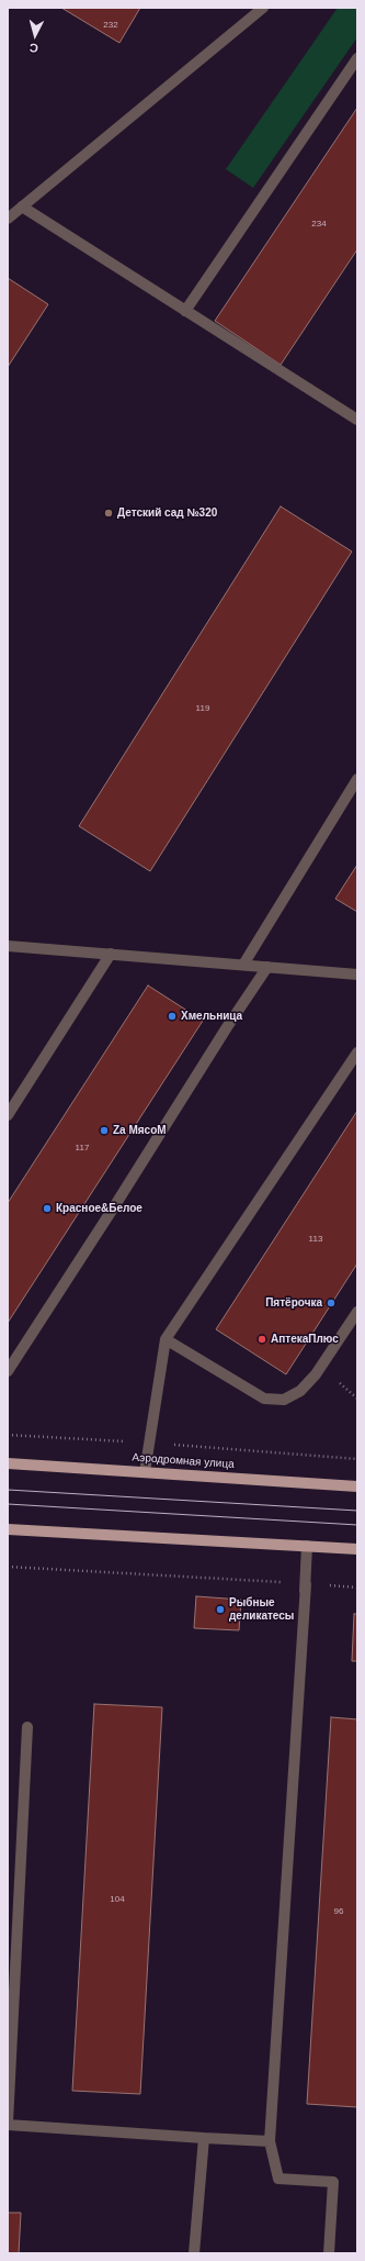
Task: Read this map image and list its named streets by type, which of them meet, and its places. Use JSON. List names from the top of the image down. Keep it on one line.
{"streets":{"main road":["Аэродромная улица"]},"places":["Детский сад №320","Хмельница","Za МясоМ","Красное&Белое","Пятёрочка","АптекаПлюс","Рыбные деликатесы"],"house_numbers":["232","234","119","117","113","104","96"],"north":"bottom"}
